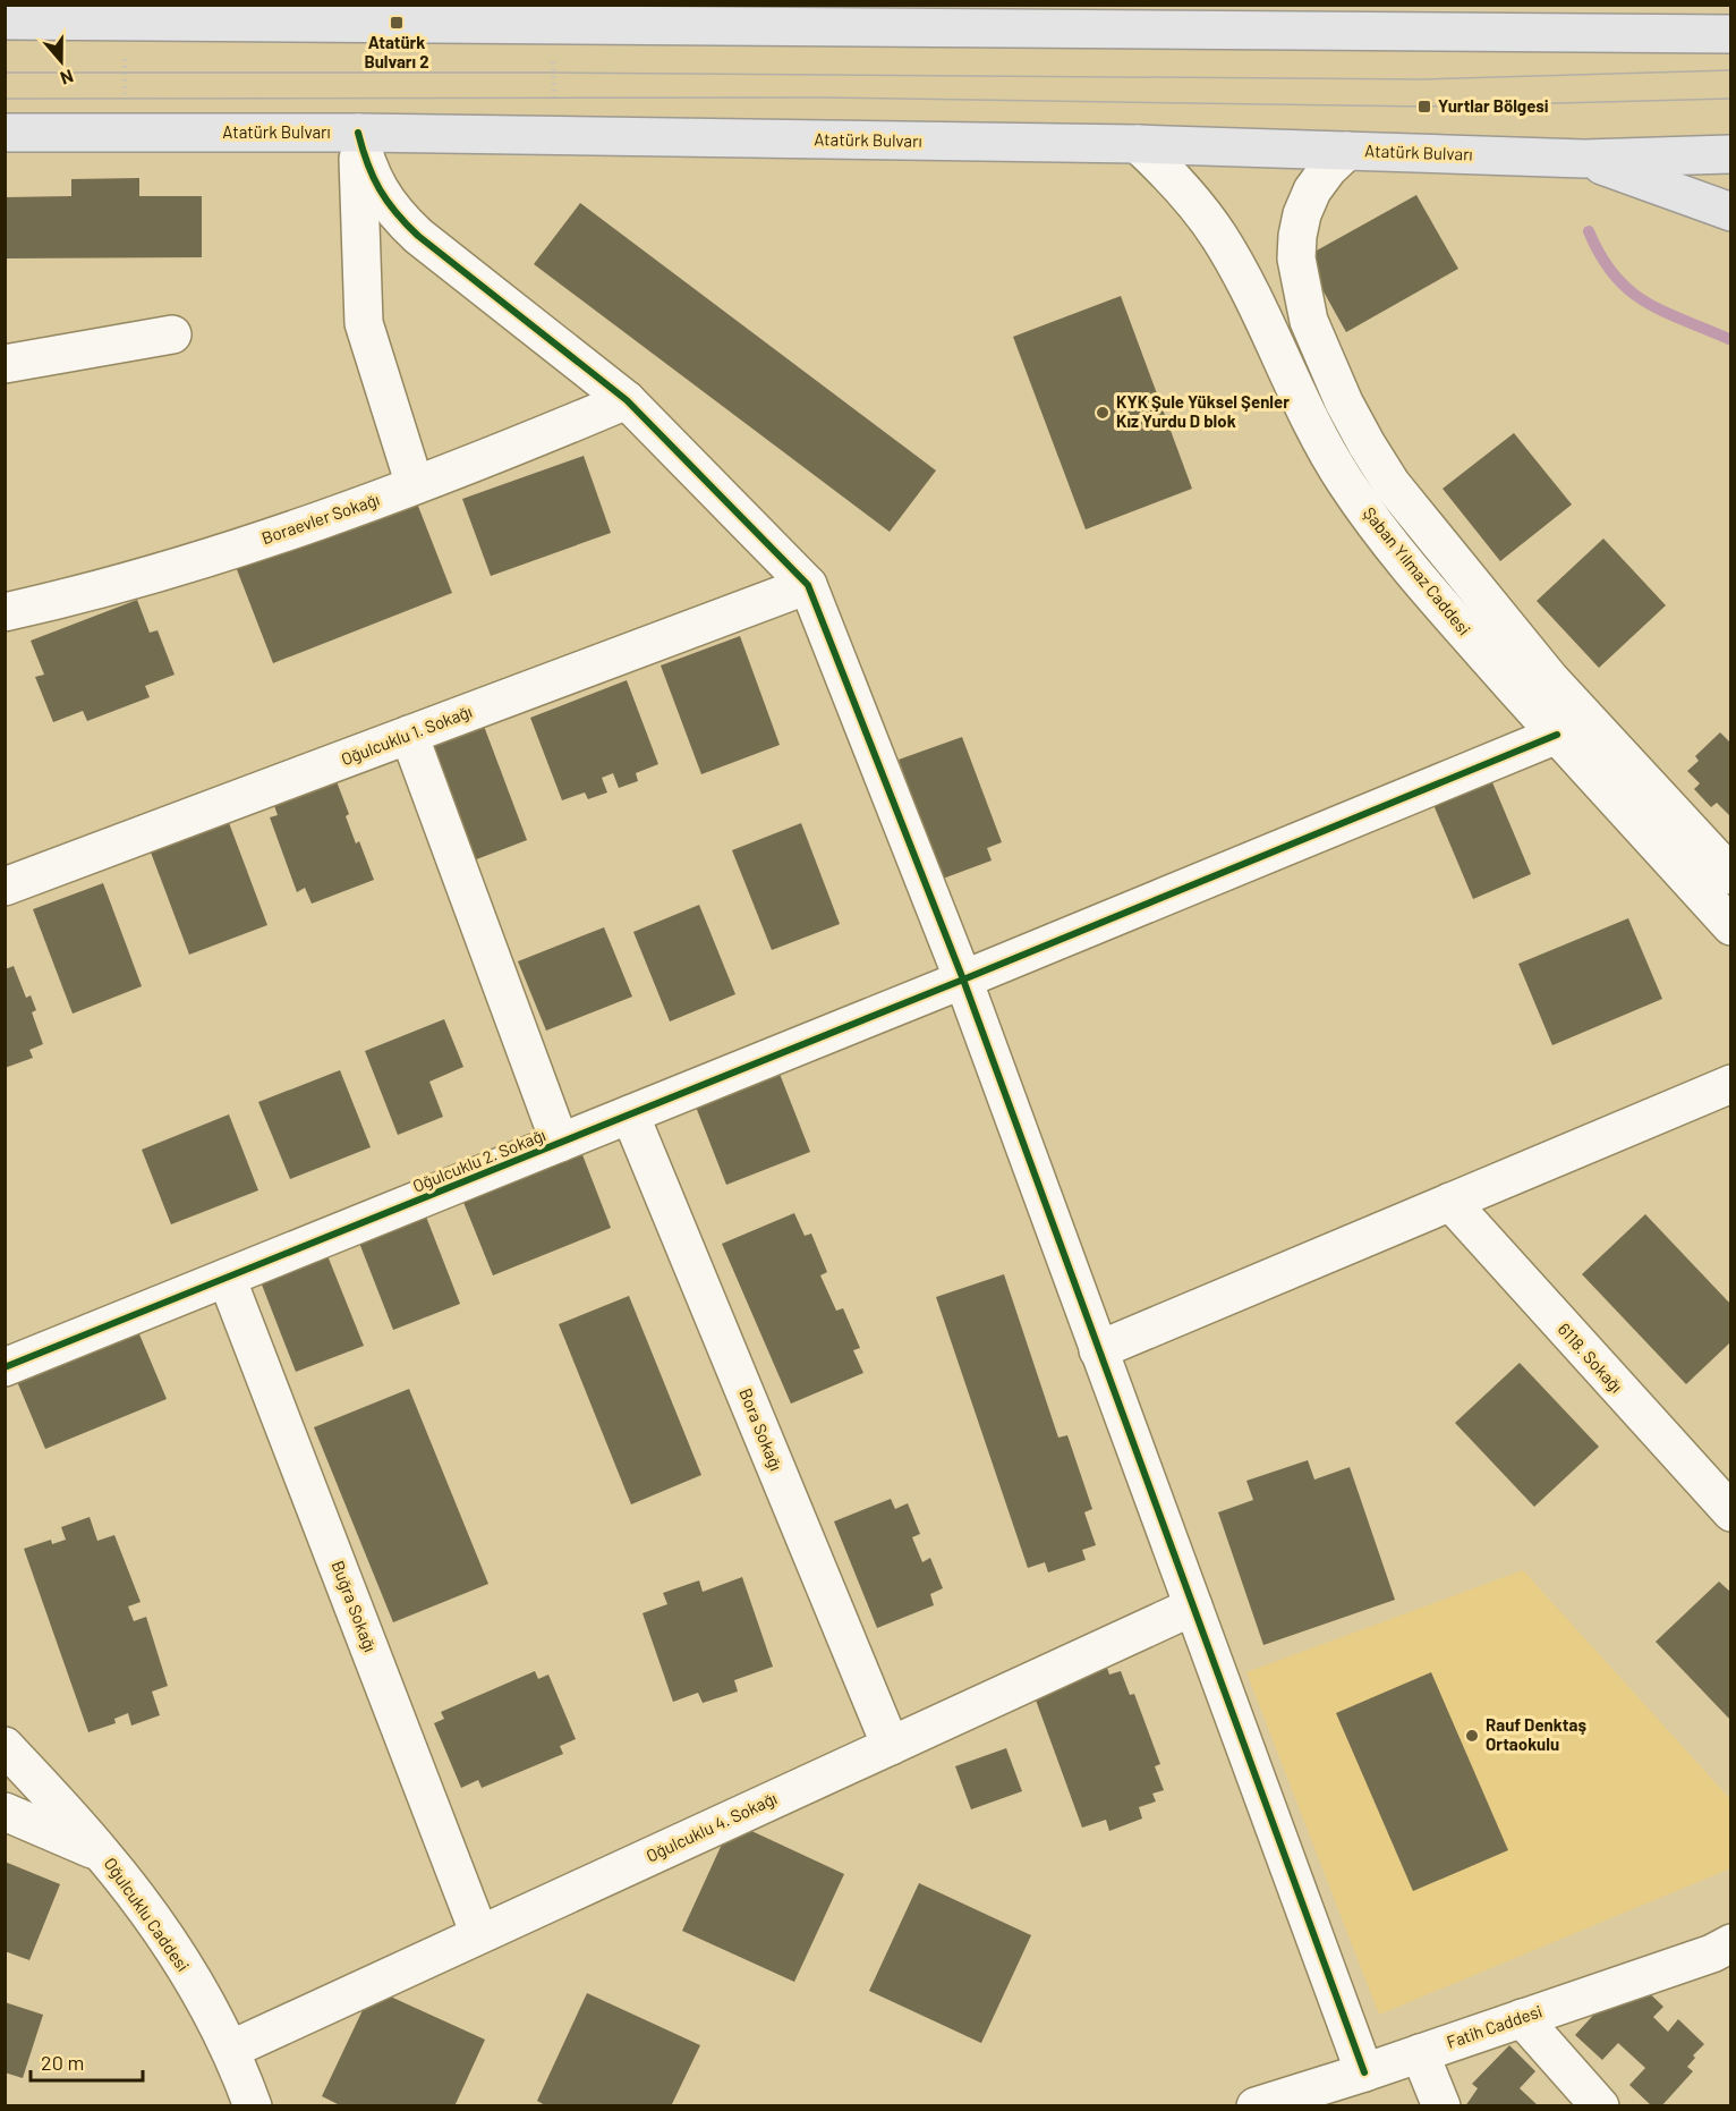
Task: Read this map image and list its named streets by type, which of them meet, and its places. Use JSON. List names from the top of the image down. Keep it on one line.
{"streets":{"main road":["Atatürk Bulvarı"],"street":["Boraevler Sokağı","Şaban Yılmaz Caddesi","Oğulcuklu 1. Sokağı","Oğulcuklu 2. Sokağı","6118. Sokağı","Bora Sokağı","Buğra Sokağı","Oğulcuklu 4. Sokağı","Oğulcuklu Caddesi","Fatih Caddesi"]},"crossings":[["Atatürk Bulvarı","Şaban Yılmaz Caddesi"],["Şaban Yılmaz Caddesi","Oğulcuklu 2. Sokağı"],["Oğulcuklu 2. Sokağı","Bora Sokağı"],["Oğulcuklu 2. Sokağı","Buğra Sokağı"],["Bora Sokağı","Oğulcuklu 4. Sokağı"],["Buğra Sokağı","Oğulcuklu 4. Sokağı"],["Oğulcuklu 4. Sokağı","Oğulcuklu Caddesi"]],"places":{"transit":["Atatürk Bulvarı 2","Yurtlar Bölgesi"],"other":["KYK Şule Yüksel Şenler Kız Yurdu D blok","Rauf Denktaş Ortaokulu"]},"scale_bar":"20 m","north":"bottom"}
